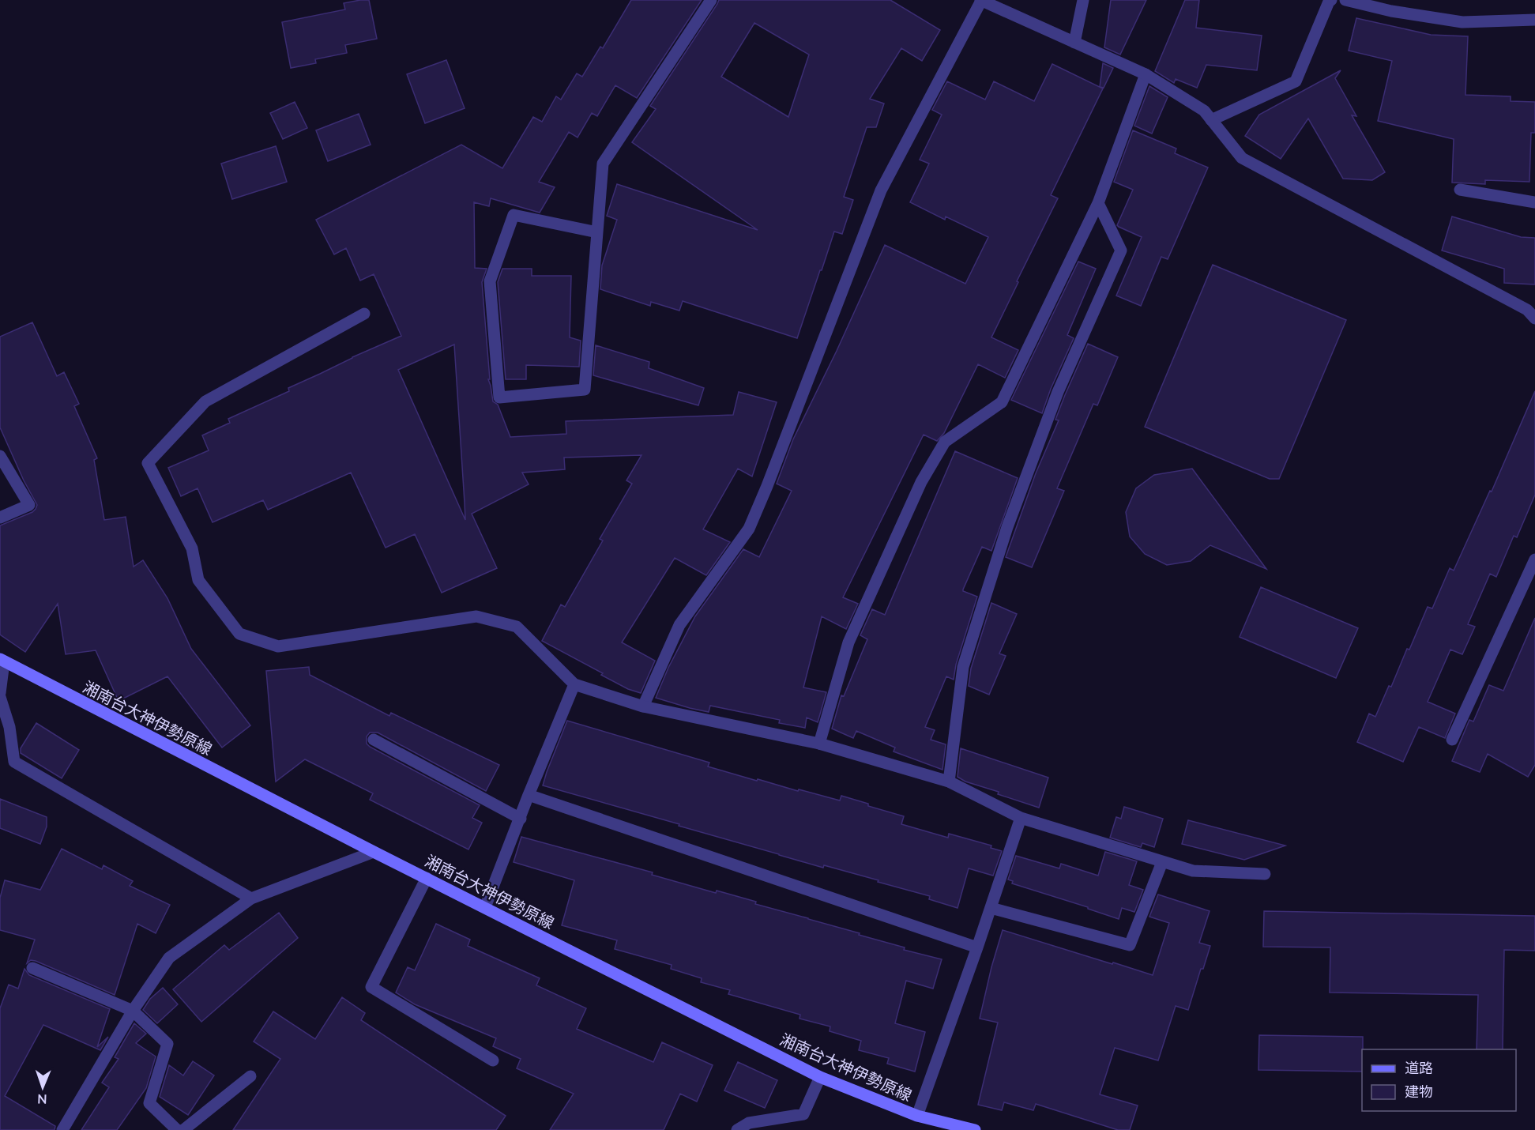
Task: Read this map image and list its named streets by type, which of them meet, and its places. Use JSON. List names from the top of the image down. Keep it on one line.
{"streets":{"main road":["湘南台大神伊勢原線"]},"legend":["道路","建物"],"north":"bottom"}
